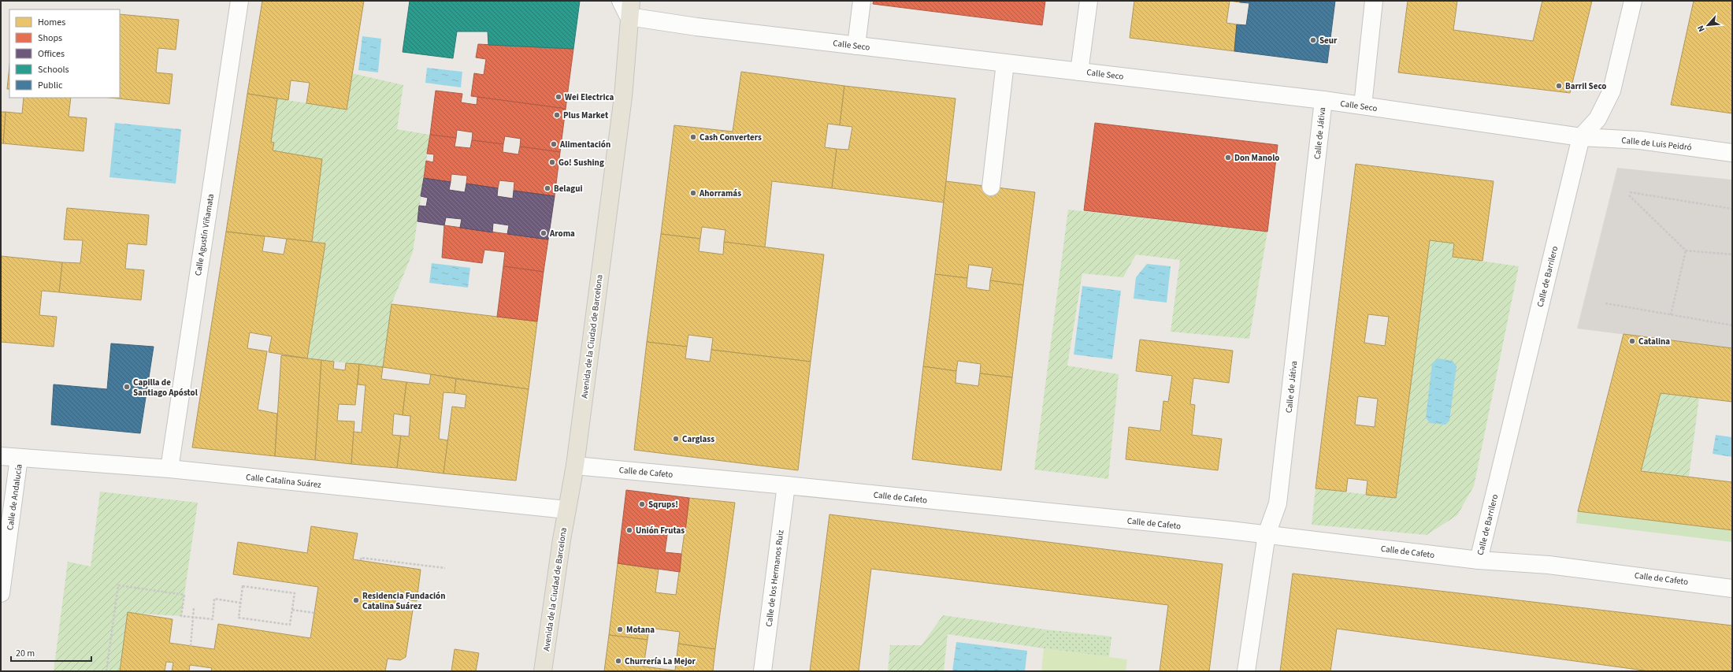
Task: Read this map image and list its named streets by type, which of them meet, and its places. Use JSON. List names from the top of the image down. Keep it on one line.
{"streets":{"main road":["Avenida de la Ciudad de Barcelona"],"street":["Calle Seco","Calle de Játiva","Calle de Luis Peidró","Calle Agustín Viñamata","Calle de Barrilero","Calle de Cafeto","Calle Catalina Suárez","Calle de Andalucía","Calle de los Hermanos Ruiz"]},"crossings":[["Calle Seco","Calle de Játiva"],["Calle Seco","Calle de Luis Peidró"],["Calle Seco","Calle de Barrilero"],["Calle Seco","Avenida de la Ciudad de Barcelona"],["Calle de Játiva","Calle de Cafeto"],["Calle de Luis Peidró","Calle de Barrilero"],["Calle Agustín Viñamata","Calle Catalina Suárez"],["Calle de Barrilero","Calle de Cafeto"],["Avenida de la Ciudad de Barcelona","Calle de Cafeto"],["Avenida de la Ciudad de Barcelona","Calle Catalina Suárez"],["Calle de Cafeto","Calle de los Hermanos Ruiz"],["Calle Catalina Suárez","Calle de Andalucía"]],"places":["Seur","Barril Seco","Wei Electrica","Plus Market","Cash Converters","Alimentación","Don Manolo","Go! Sushing","Belagui","Ahorramás","Aroma","Catalina","Capilla de Santiago Apóstol","Carglass","Sqrups!","Unión Frutas","Residencia Fundación Catalina Suárez","Motana","Churrería La Mejor"],"legend":["Homes","Shops","Offices","Schools","Public"],"scale_bar":"20 m","north":"bottom left"}
